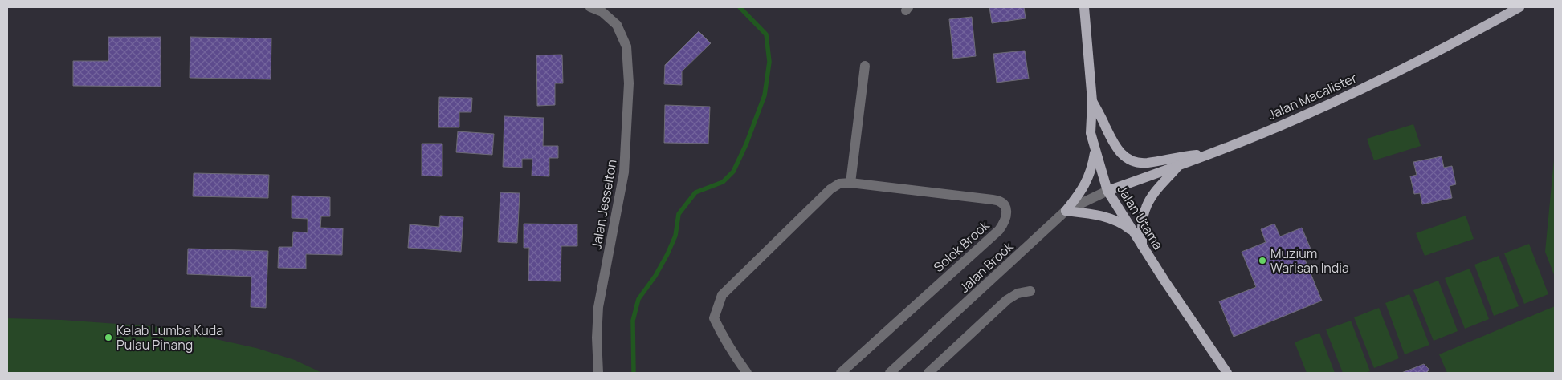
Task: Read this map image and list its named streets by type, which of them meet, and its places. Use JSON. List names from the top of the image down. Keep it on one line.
{"streets":{"main road":["Jalan Macalister","Jalan Utama"],"street":["Jalan Jesselton","Solok Brook","Jalan Brook"]},"crossings":[["Jalan Macalister","Jalan Utama"],["Jalan Macalister","Jalan Brook"],["Jalan Utama","Jalan Brook"]],"places":["Muzium Warisan India","Kelab Lumba Kuda Pulau Pinang"]}
